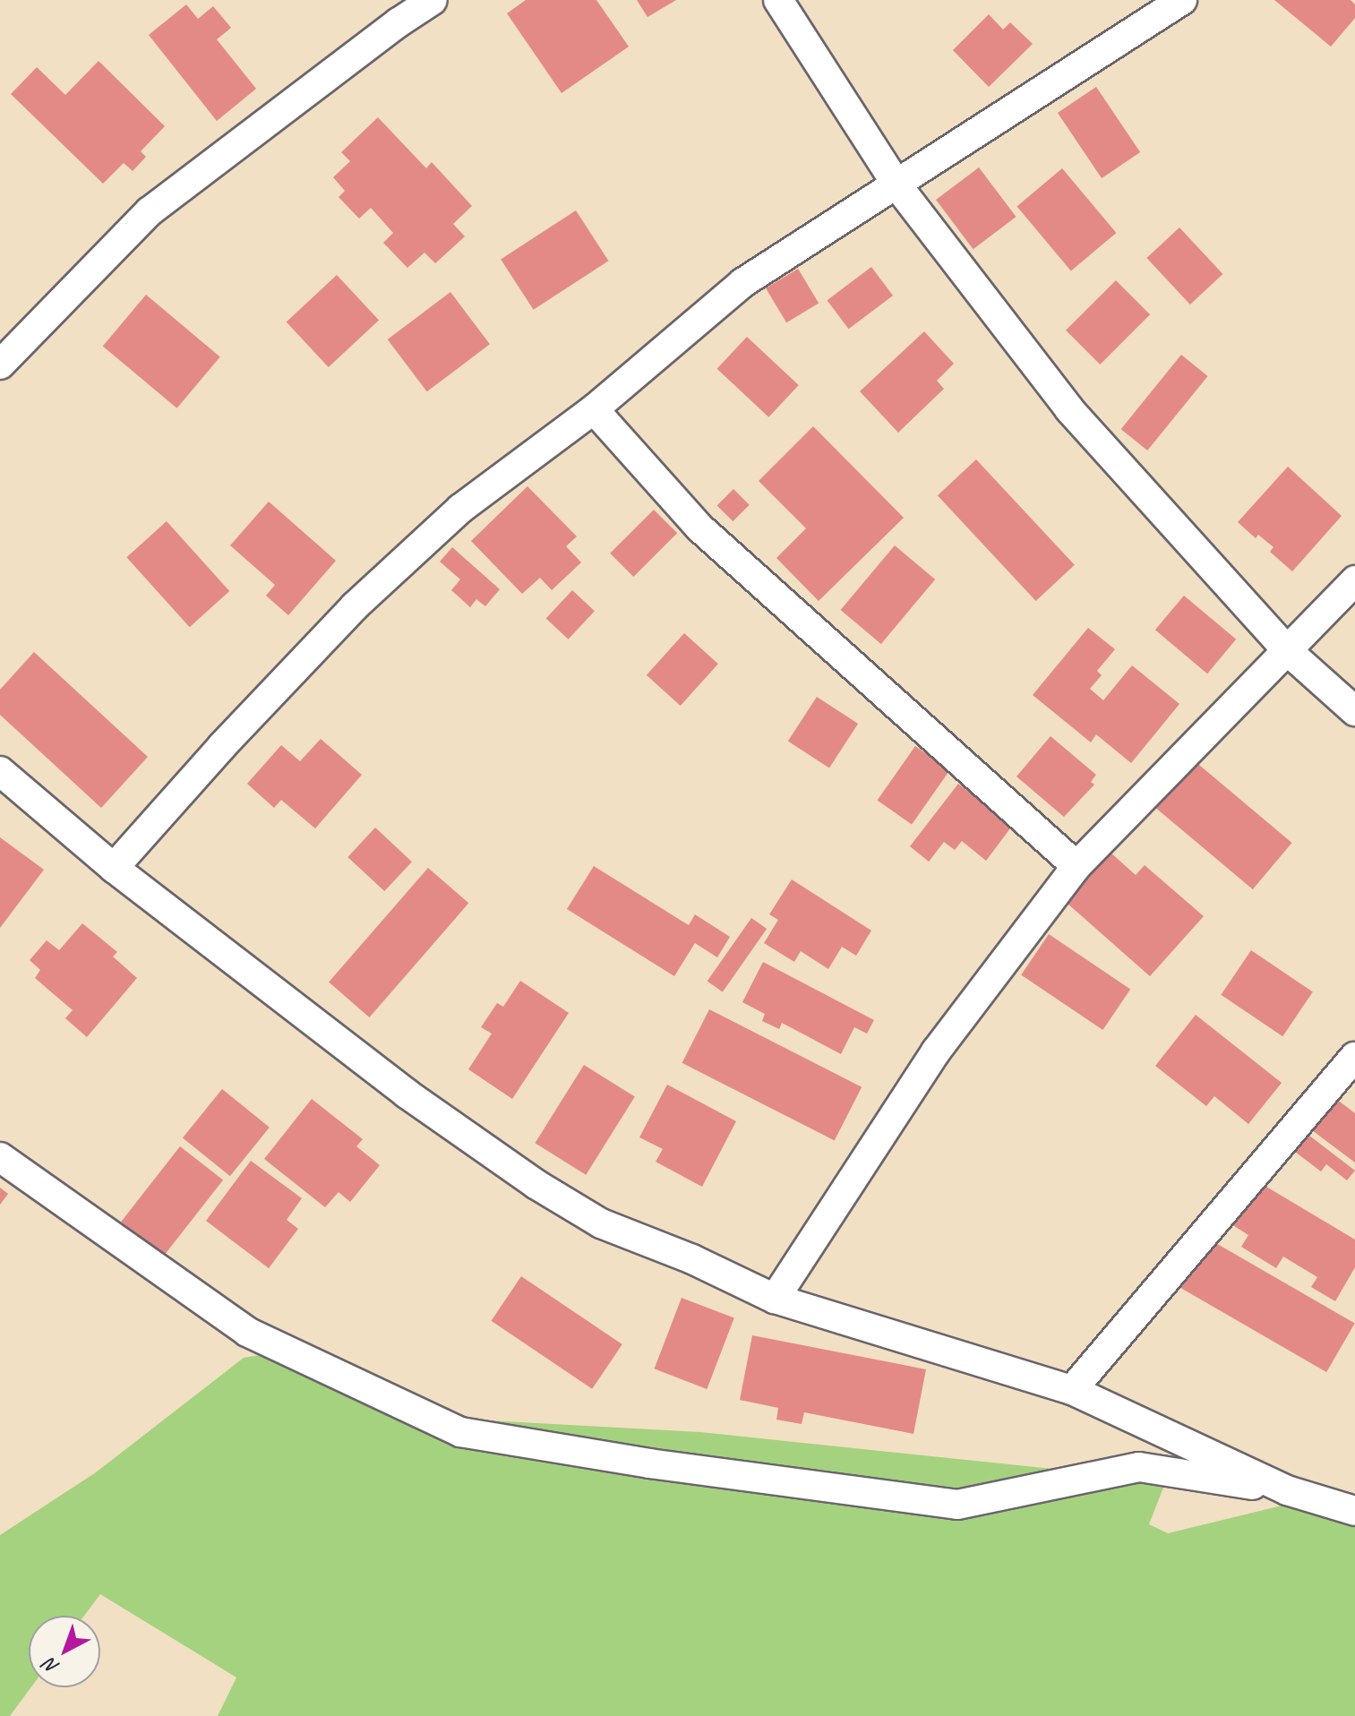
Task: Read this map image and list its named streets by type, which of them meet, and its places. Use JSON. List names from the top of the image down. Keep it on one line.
{"north":"bottom left"}
